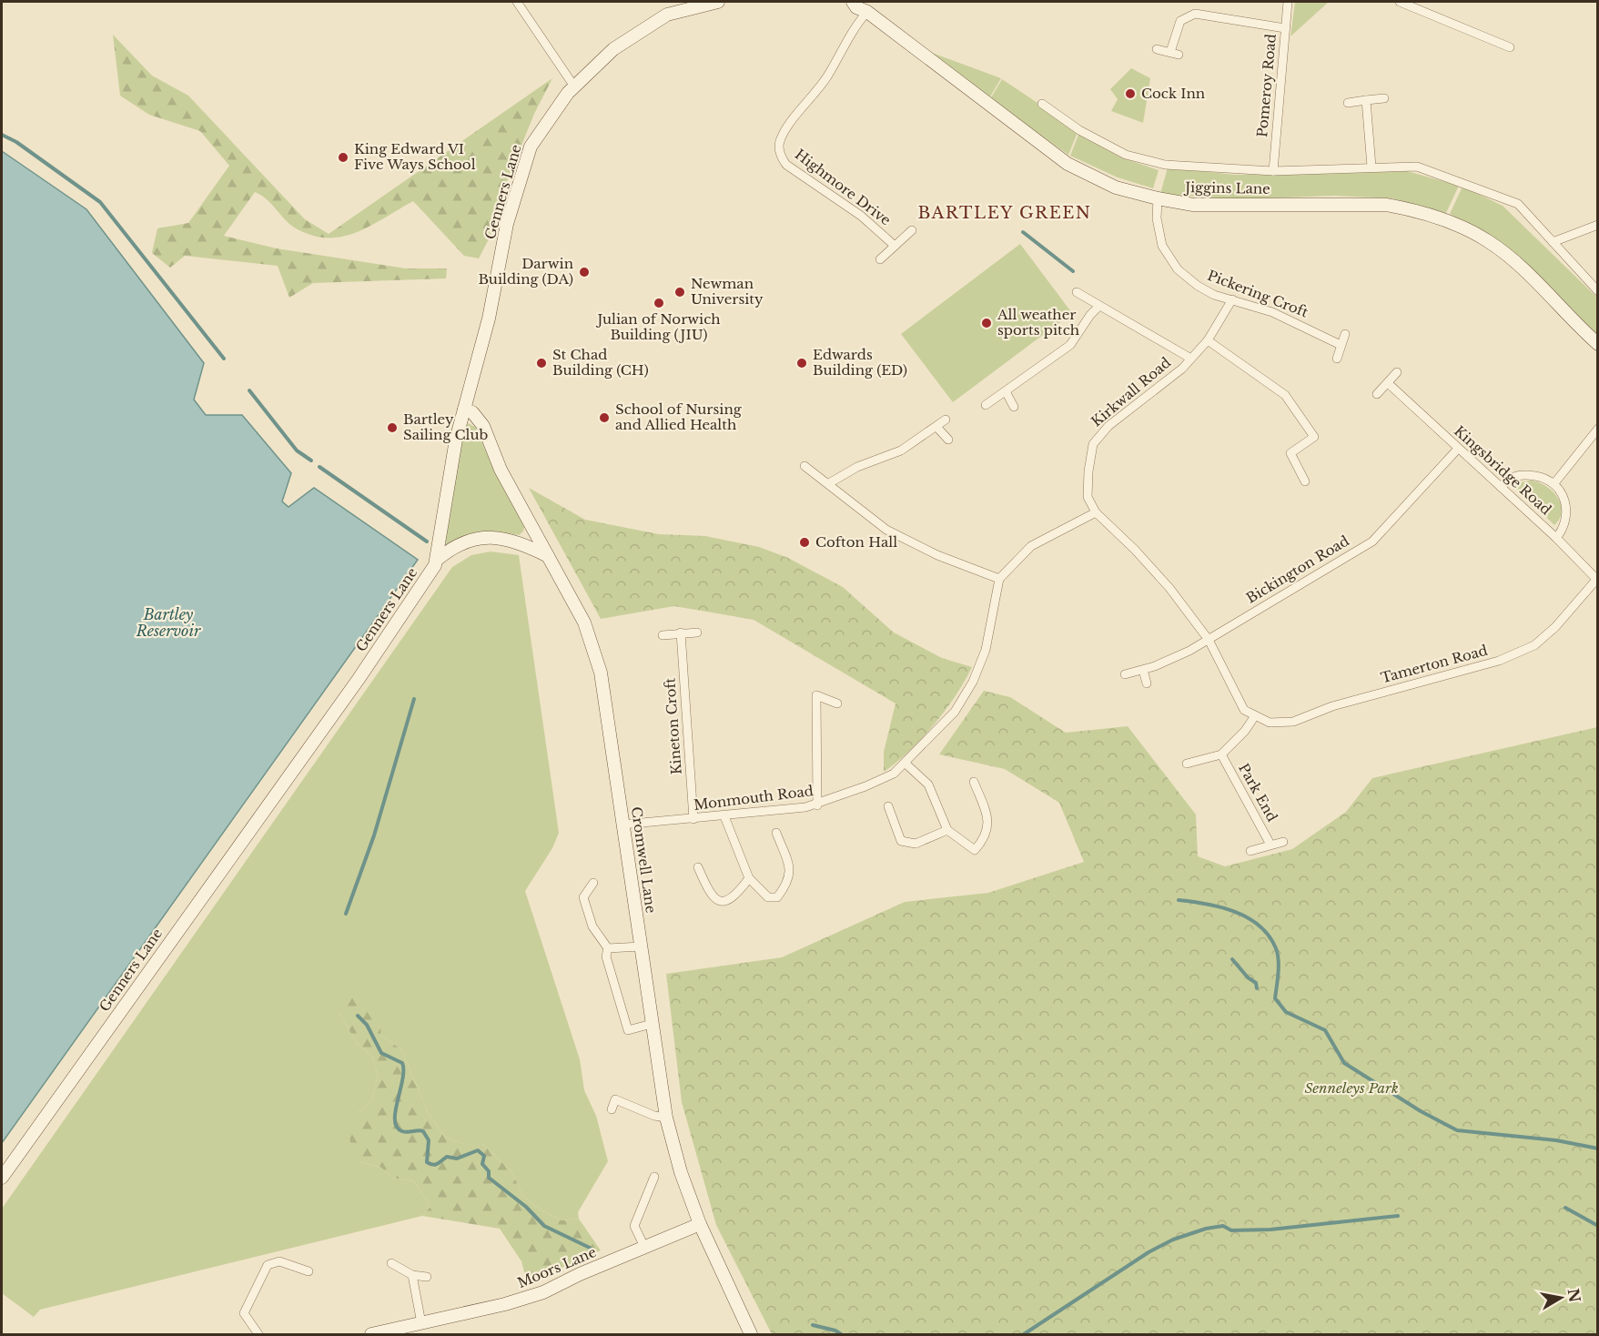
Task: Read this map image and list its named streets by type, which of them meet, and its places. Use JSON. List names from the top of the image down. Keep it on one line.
{"streets":{"street":["Pomeroy Road","Highmore Drive","Jiggins Lane","Genners Lane","Pickering Croft","Kirkwall Road","Kingsbridge Road","Bickington Road","Tamerton Road","Kineton Croft","Park End","Monmouth Road","Cromwell Lane","Moors Lane"]},"crossings":[["Pomeroy Road","Jiggins Lane"],["Highmore Drive","Jiggins Lane"],["Jiggins Lane","Pickering Croft"],["Genners Lane","Cromwell Lane"],["Pickering Croft","Kirkwall Road"],["Kirkwall Road","Bickington Road"],["Kingsbridge Road","Bickington Road"],["Kingsbridge Road","Tamerton Road"],["Kineton Croft","Monmouth Road"],["Monmouth Road","Cromwell Lane"],["Cromwell Lane","Moors Lane"]],"districts":["BARTLEY GREEN"],"water":["Bartley Reservoir"],"parks":["Senneleys Park"],"places":["Cock Inn","King Edward VI Five Ways School","Darwin Building (DA)","Newman University","Julian of Norwich Building (JIU)","All weather sports pitch","St Chad Building (CH)","Edwards Building (ED)","School of Nursing and Allied Health","Bartley Sailing Club","Cofton Hall"],"north":"right"}
